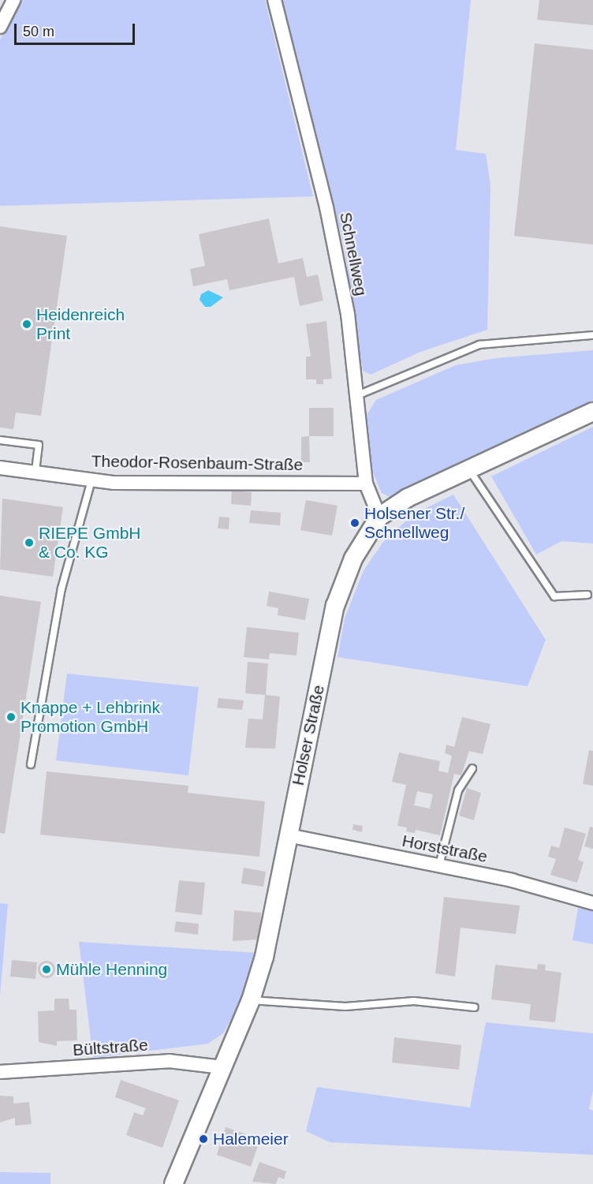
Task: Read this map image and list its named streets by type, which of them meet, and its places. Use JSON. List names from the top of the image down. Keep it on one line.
{"streets":{"main road":["Holser Straße"],"street":["Schnellweg","Theodor-Rosenbaum-Straße","Horststraße","Bültstraße"]},"crossings":[["Schnellweg","Theodor-Rosenbaum-Straße"],["Schnellweg","Holser Straße"],["Holser Straße","Horststraße"],["Holser Straße","Bültstraße"]],"places":["Heidenreich Print","Holsener Str./ Schnellweg","RIEPE GmbH & Co. KG","Knappe + Lehbrink Promotion GmbH","Mühle Henning","Halemeier"],"scale_bar":"50 m"}
